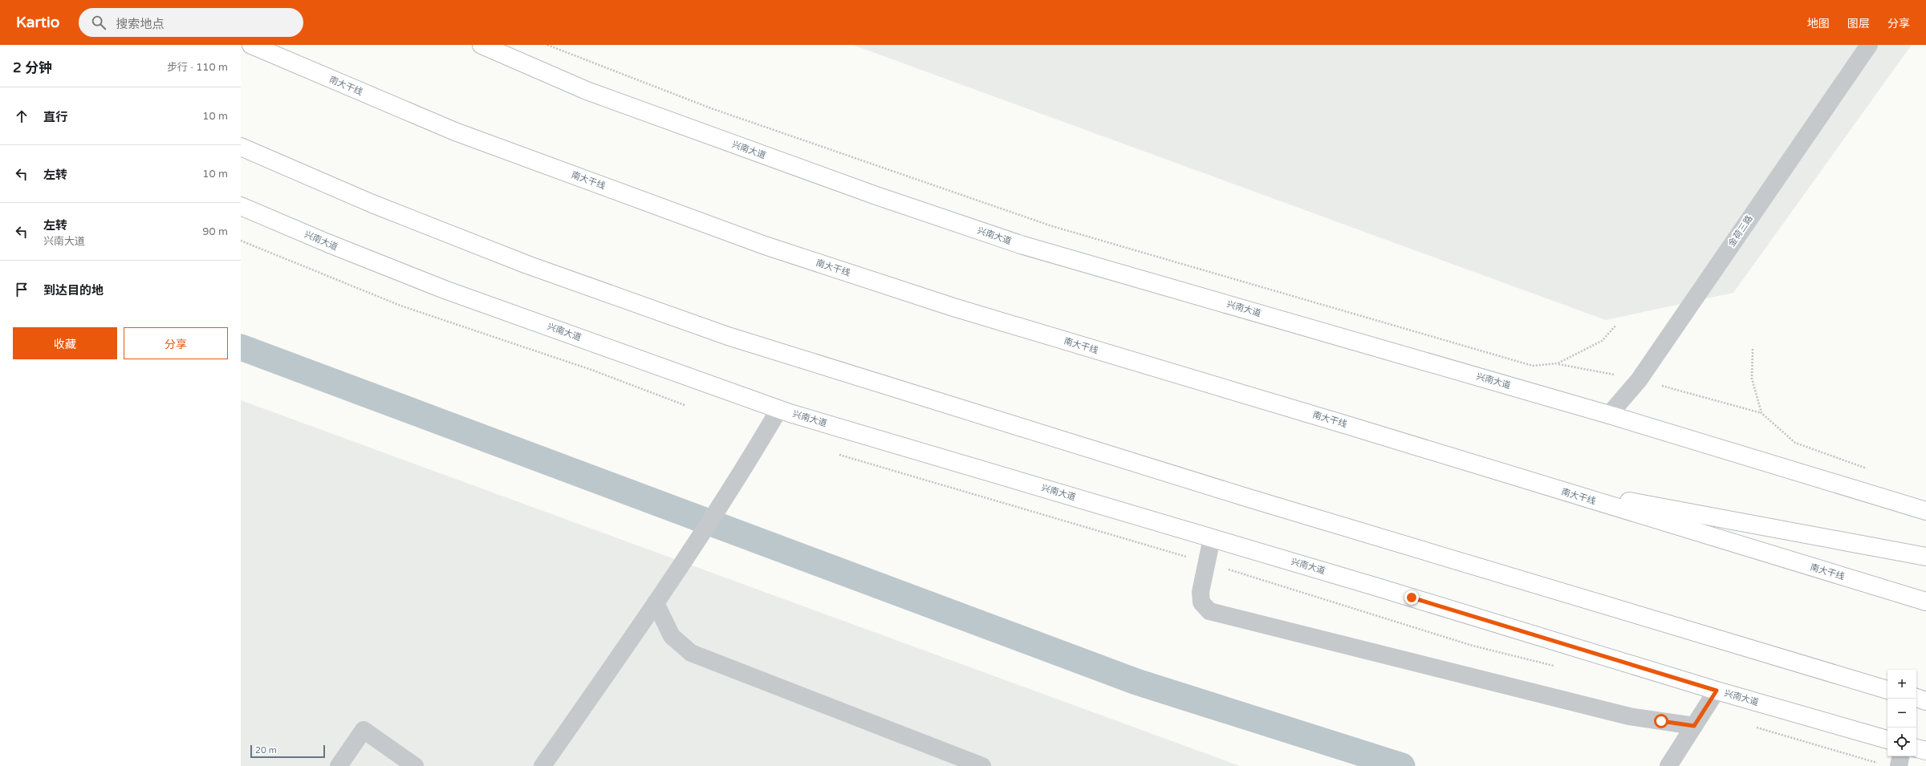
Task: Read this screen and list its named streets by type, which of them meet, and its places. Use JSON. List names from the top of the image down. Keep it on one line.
{"streets":{"main road":["南大干线","兴南大道"],"street":["金荷三路"]},"crossings":[["兴南大道","金荷三路"]],"scale_bar":"20 m","page":{"header":"Kartio","search":"搜索地点","nav":["地图","图层","分享"],"heading":["2 分钟","步行 · 110 m"],"list":[["直行","10 m"],["左转","10 m"],["左转","兴南大道","90 m"],"到达目的地"],"buttons":["收藏","分享"],"map_buttons":["+","−"],"scale":"20 m"}}
